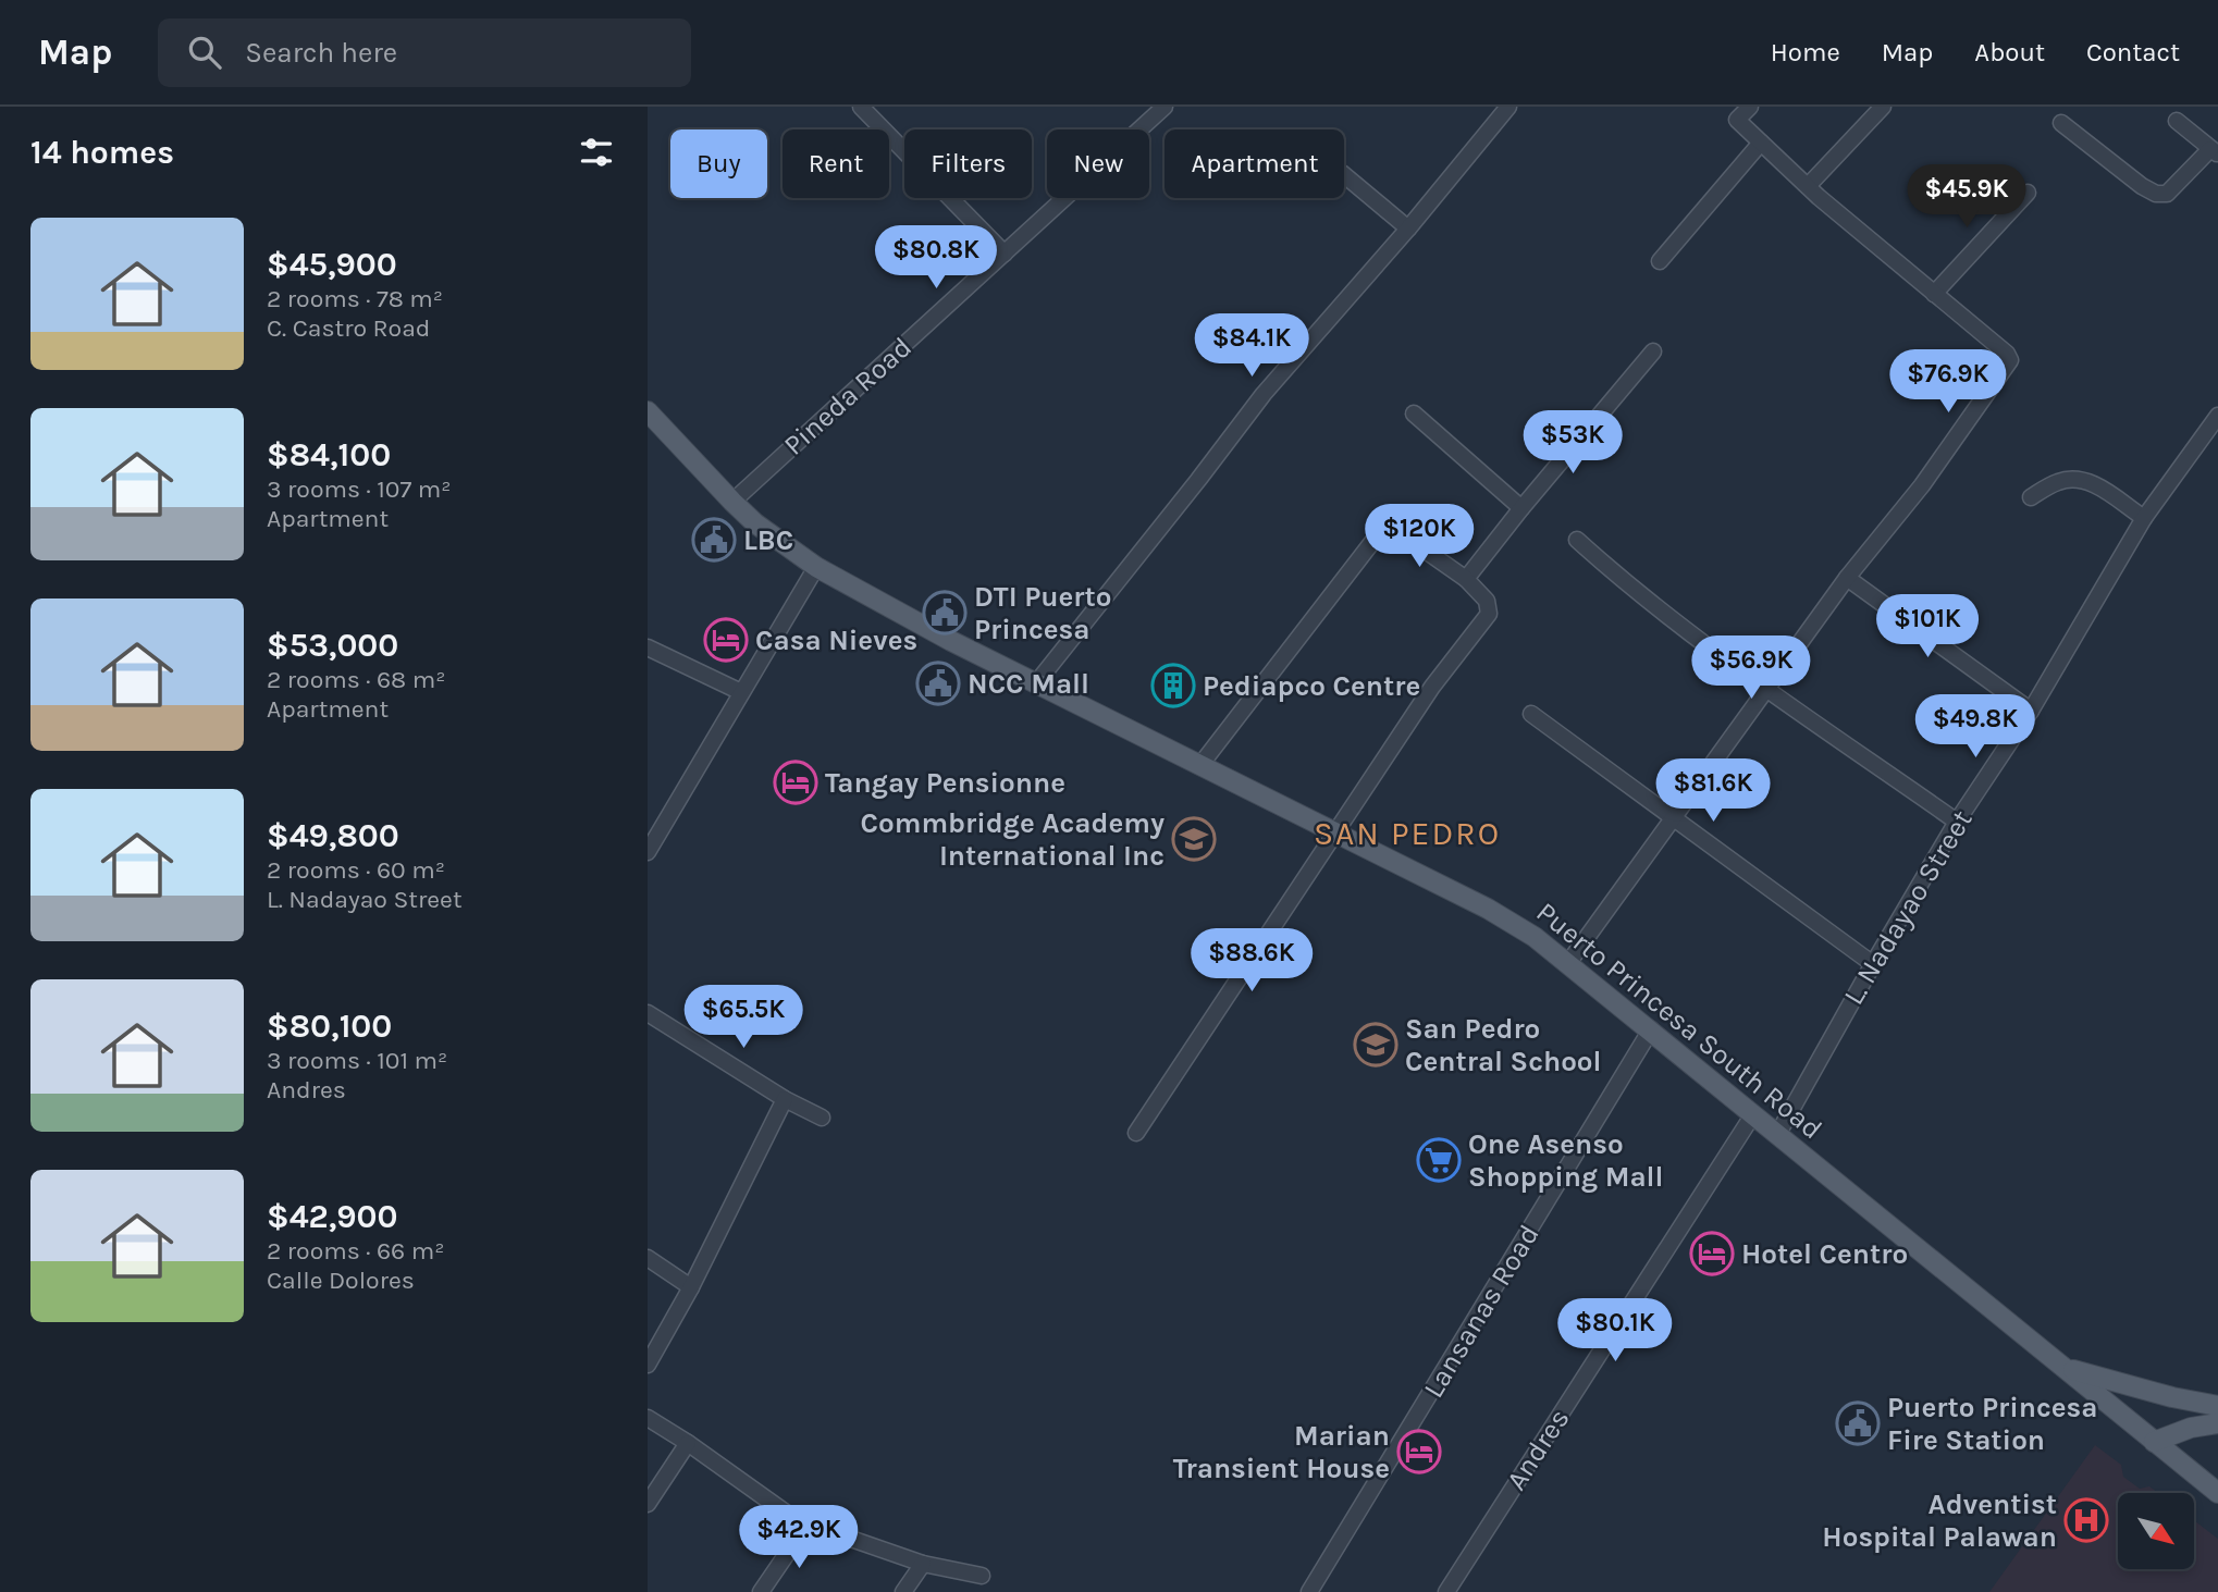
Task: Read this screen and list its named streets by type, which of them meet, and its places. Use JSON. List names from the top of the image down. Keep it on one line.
{"streets":{"main road":["Puerto Princesa South Road"],"street":["Pineda Road","L. Nadayao Street","Lansanas Road","Andres"]},"crossings":[["Pineda Road","Puerto Princesa South Road"],["L. Nadayao Street","Puerto Princesa South Road"],["Puerto Princesa South Road","Lansanas Road"],["Puerto Princesa South Road","Andres"]],"districts":["SAN PEDRO"],"places":{"public building":["LBC","DTI Puerto Princesa","NCC Mall","Puerto Princesa Fire Station"],"hotel":["Casa Nieves","Tangay Pensionne","Hotel Centro","Marian Transient House"],"building":["Pediapco Centre"],"school or university":["Commbridge Academy International Inc","San Pedro Central School"],"supermarket":["One Asenso Shopping Mall"],"hospital":["Adventist Hospital Palawan"]},"north":"bottom right","page":{"header":"Map","search":"Search here","nav":["Home","Map","About","Contact"],"heading":"14 homes","chip":["Buy","Rent","Filters","New","Apartment"],"price":["$45.9K","$80.8K","$84.1K","$76.9K","$53K","$120K","$101K","$56.9K","$49.8K","$81.6K","$88.6K","$65.5K","$80.1K","$42.9K"],"list":[{"name":"$45,900","note":"2 rooms · 78 m² · C. Castro Road"},{"name":"$84,100","note":"3 rooms · 107 m² · Apartment"},{"name":"$53,000","note":"2 rooms · 68 m² · Apartment"},{"name":"$49,800","note":"2 rooms · 60 m² · L. Nadayao Street"},{"name":"$80,100","note":"3 rooms · 101 m² · Andres"},{"name":"$42,900","note":"2 rooms · 66 m² · Calle Dolores"}]}}
